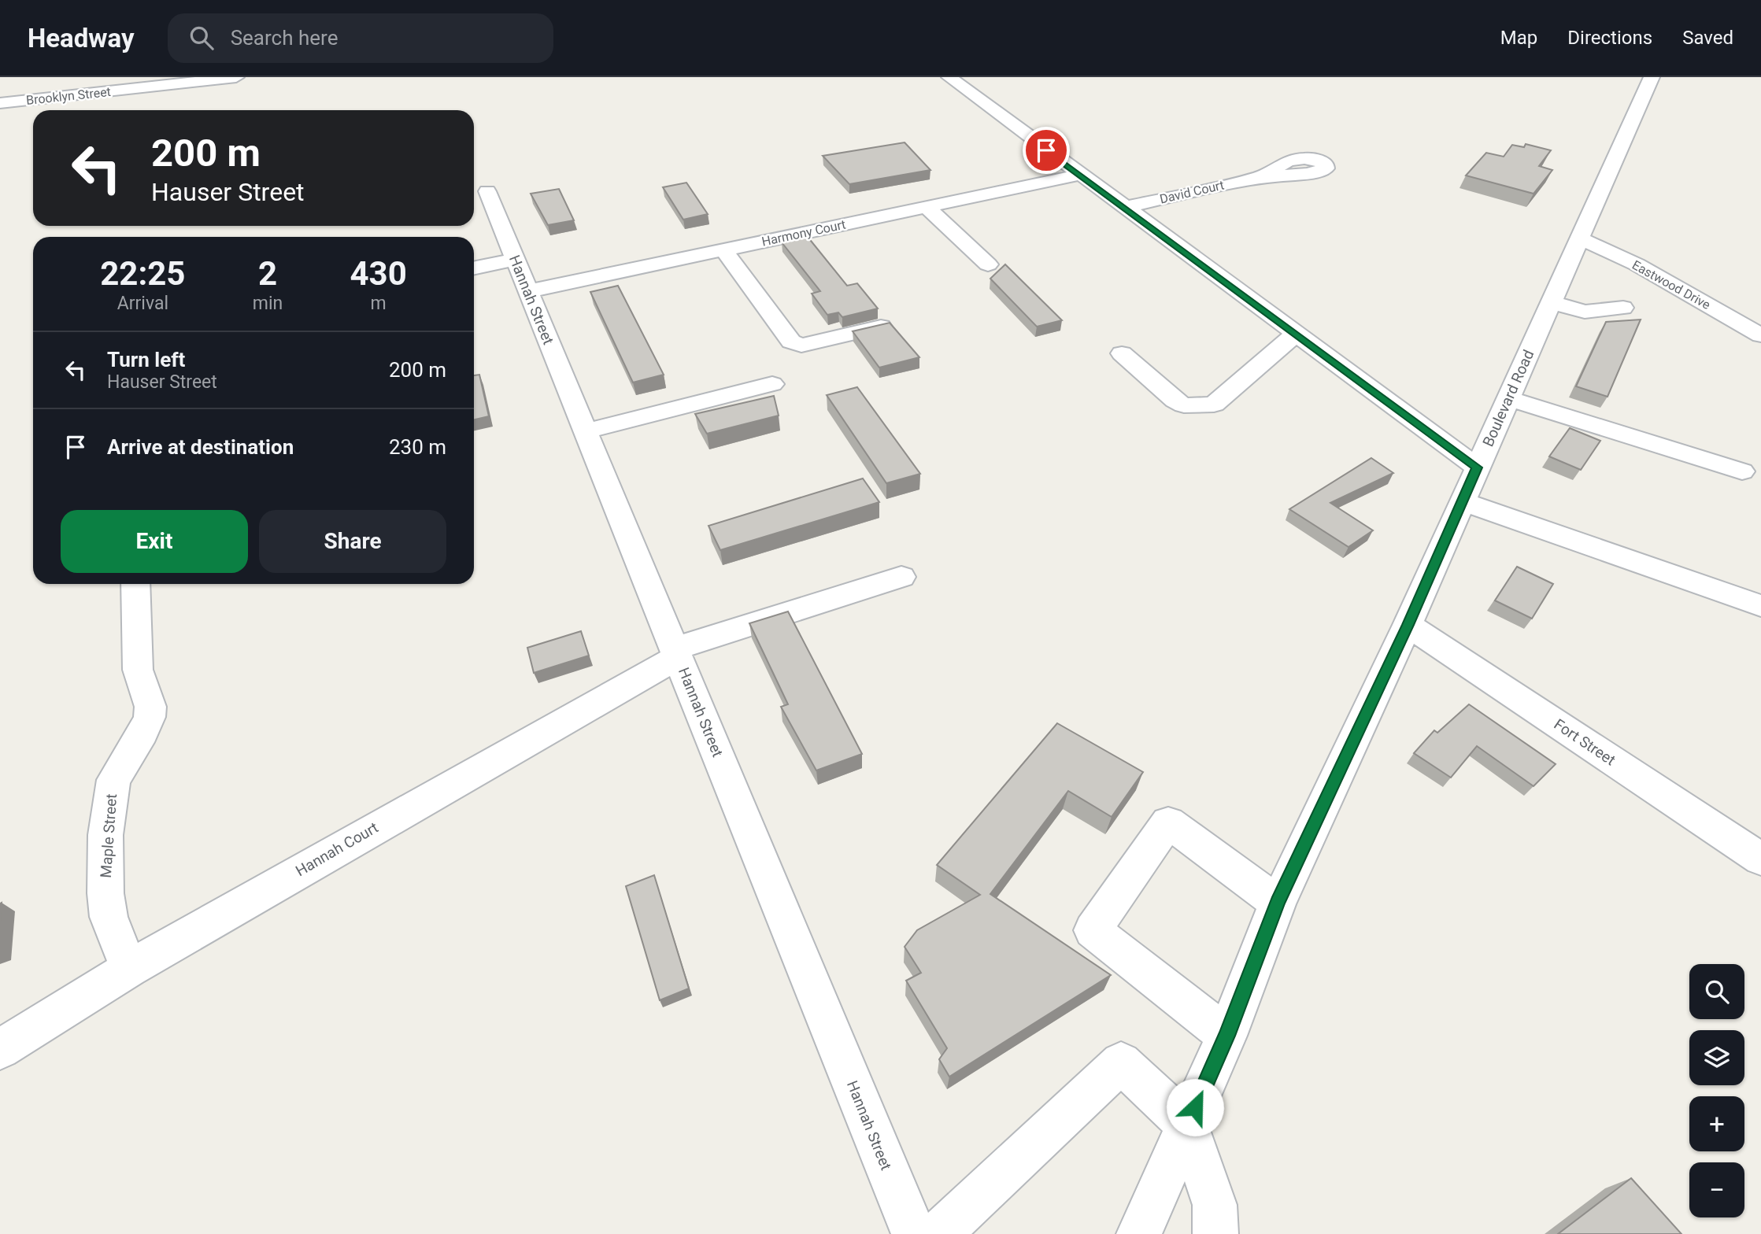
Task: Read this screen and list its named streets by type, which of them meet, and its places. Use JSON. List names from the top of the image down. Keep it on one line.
{"streets":{"street":["Brooklyn Street","David Court","Harmony Court","Eastwood Drive","Hannah Street","Boulevard Road","Fort Street","Maple Street","Hannah Court"]},"crossings":[["Harmony Court","Hannah Street"],["Eastwood Drive","Boulevard Road"],["Hannah Street","Hannah Court"],["Boulevard Road","Fort Street"],["Maple Street","Hannah Court"]],"page":{"header":"Headway","search":"Search here","nav":["Map","Directions","Saved"],"turn":["200 m","Hauser Street"],"eta":["22:25","Arrival","2","min","430","m"],"list":[{"name":"Turn left","note":"Hauser Street","value":"200 m"},{"name":"Arrive at destination","value":"230 m"}],"buttons":["Exit","Share"],"map_buttons":["+","−"]}}
